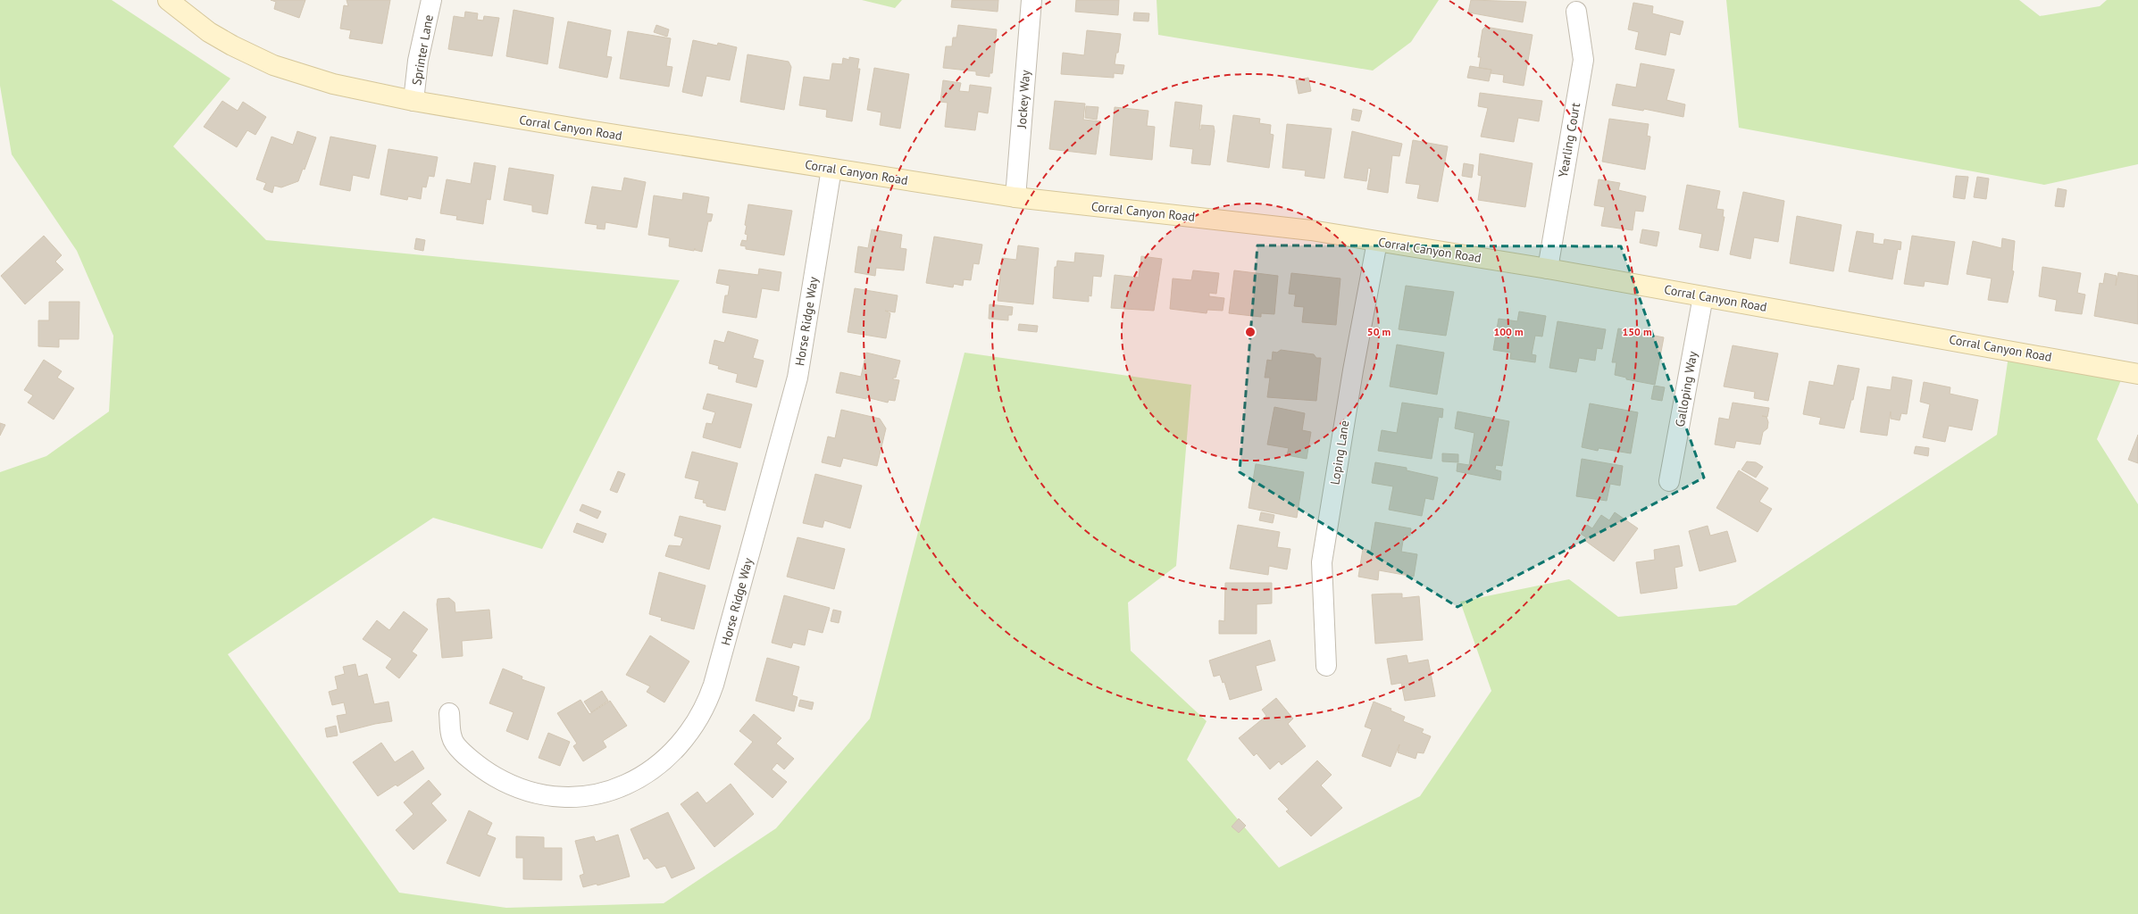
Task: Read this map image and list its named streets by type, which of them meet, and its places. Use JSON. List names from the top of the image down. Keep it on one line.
{"streets":{"main road":["Corral Canyon Road"],"street":["Sprinter Lane","Jockey Way","Yearling Court","Horse Ridge Way","Galloping Way","Loping Lane"]},"crossings":[["Sprinter Lane","Corral Canyon Road"],["Jockey Way","Corral Canyon Road"],["Corral Canyon Road","Yearling Court"],["Corral Canyon Road","Horse Ridge Way"],["Corral Canyon Road","Galloping Way"],["Corral Canyon Road","Loping Lane"]],"rings":["50 m","100 m","150 m"]}
